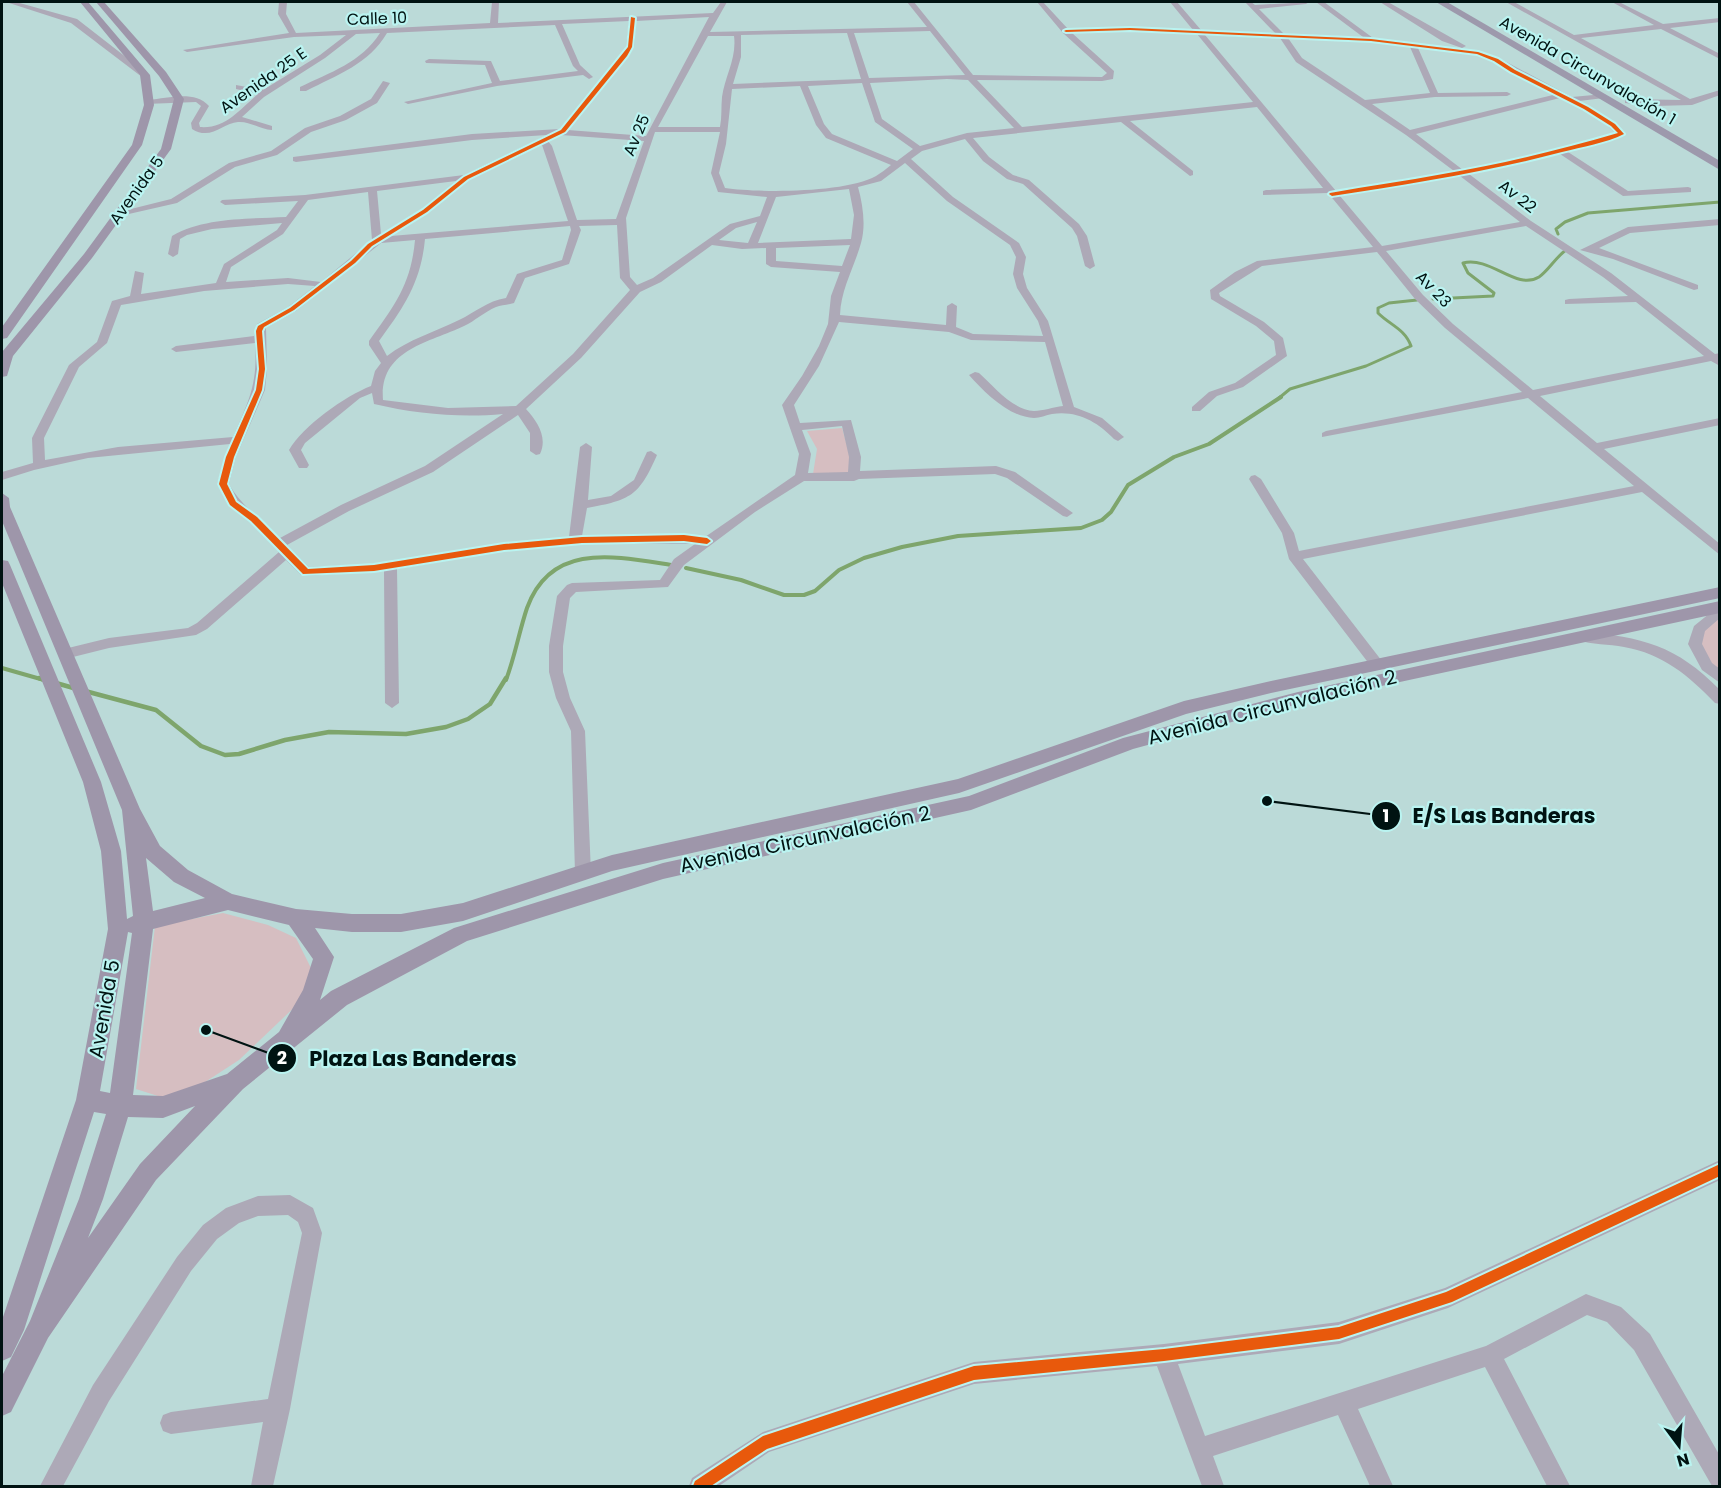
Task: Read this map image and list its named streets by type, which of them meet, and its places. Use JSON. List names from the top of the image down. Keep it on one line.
{"streets":{"highway":["Avenida Circunvalación 1"],"main road":["Avenida 5","Avenida Circunvalación 2"],"street":["Calle 10","Avenida 25 E","Av 25","Av 22","Av 23"]},"crossings":[["Calle 10","Avenida 25 E"],["Calle 10","Av 25"],["Avenida 25 E","Avenida 5"],["Avenida 5","Avenida Circunvalación 2"]],"places":["E/S Las Banderas","Plaza Las Banderas"],"north":"bottom"}
